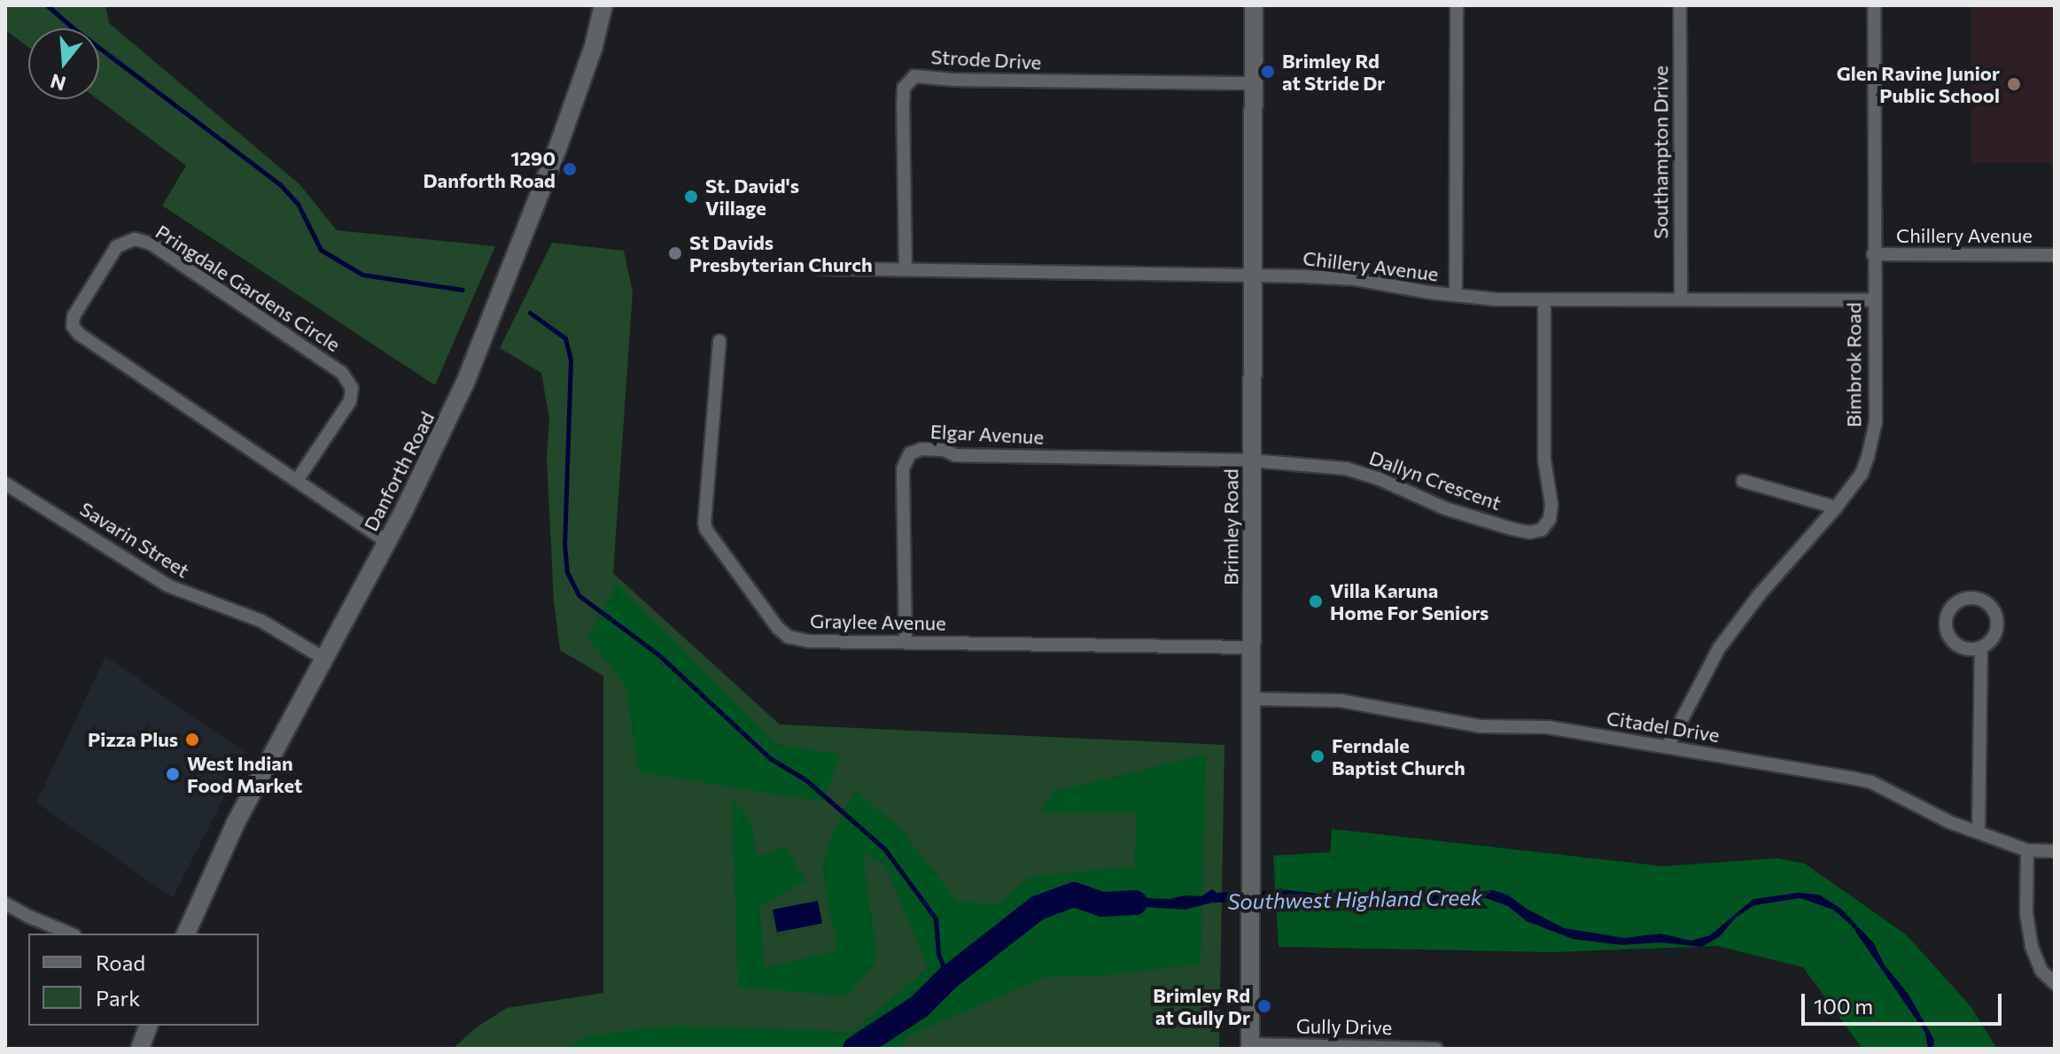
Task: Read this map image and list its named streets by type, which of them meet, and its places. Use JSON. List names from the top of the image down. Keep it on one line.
{"streets":{"main road":["Danforth Road","Brimley Road"],"street":["Strode Drive","Southampton Drive","Chillery Avenue","Pringdale Gardens Circle","Bimbrok Road","Elgar Avenue","Dallyn Crescent","Savarin Street","Graylee Avenue","Citadel Drive","Gully Drive"]},"crossings":[["Strode Drive","Chillery Avenue"],["Strode Drive","Brimley Road"],["Southampton Drive","Chillery Avenue"],["Chillery Avenue","Bimbrok Road"],["Chillery Avenue","Dallyn Crescent"],["Chillery Avenue","Brimley Road"],["Pringdale Gardens Circle","Danforth Road"],["Bimbrok Road","Citadel Drive"],["Elgar Avenue","Dallyn Crescent"],["Elgar Avenue","Brimley Road"],["Elgar Avenue","Graylee Avenue"],["Danforth Road","Savarin Street"],["Dallyn Crescent","Brimley Road"],["Brimley Road","Graylee Avenue"],["Brimley Road","Citadel Drive"],["Brimley Road","Gully Drive"]],"water":["Southwest Highland Creek"],"places":["Brimley Rd at Stride Dr","Glen Ravine Junior Public School","1290 Danforth Road","St. David's Village","St Davids Presbyterian Church","Villa Karuna Home For Seniors","Pizza Plus","Ferndale Baptist Church","West Indian Food Market","Brimley Rd at Gully Dr"],"legend":["Road","Park"],"scale_bar":"100 m","north":"bottom"}
